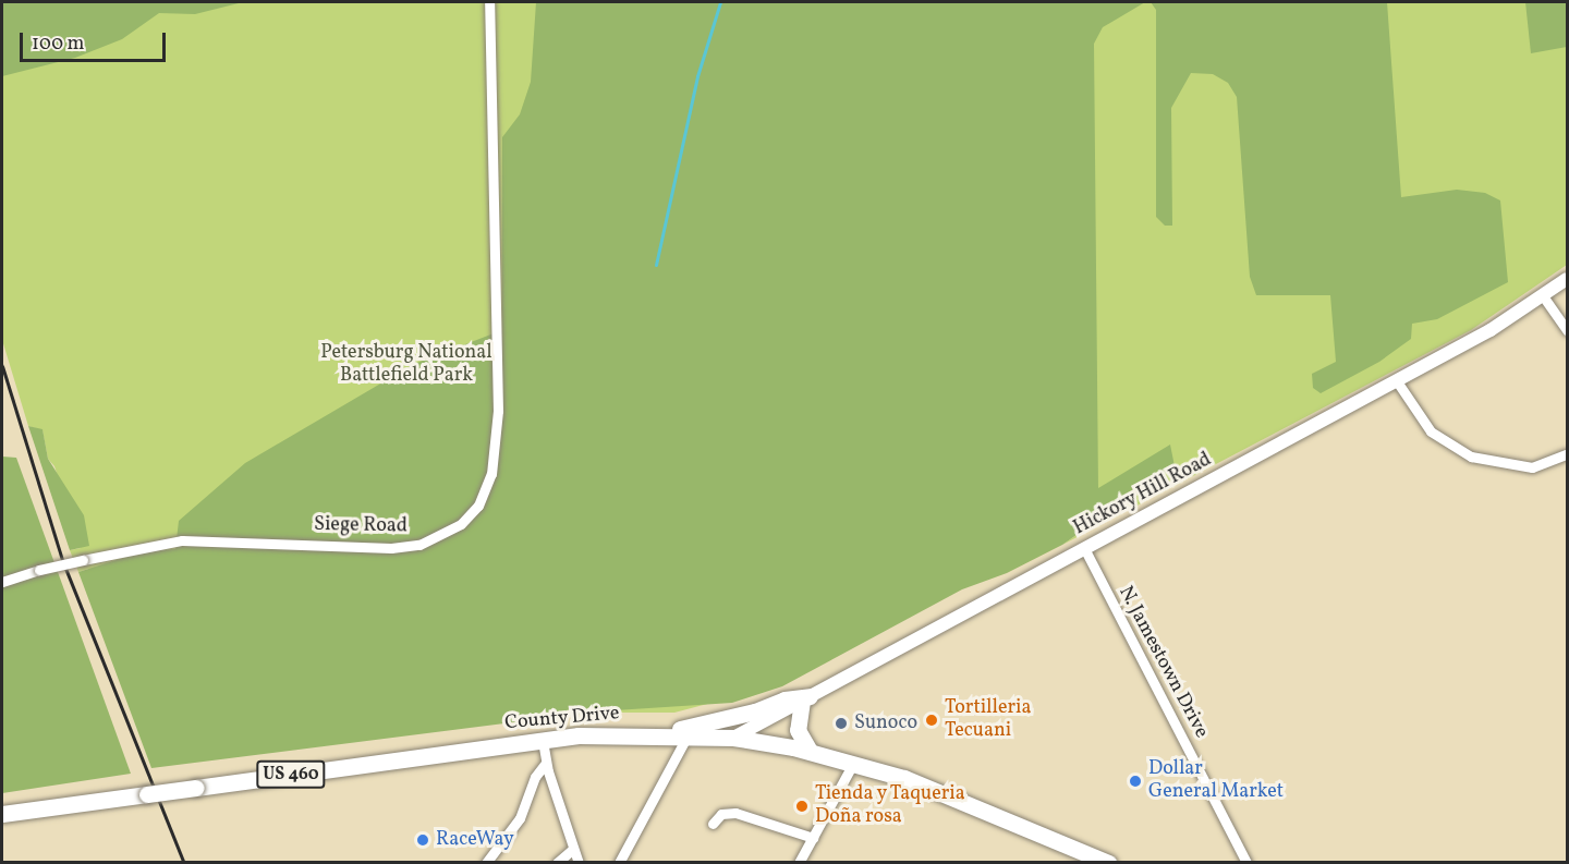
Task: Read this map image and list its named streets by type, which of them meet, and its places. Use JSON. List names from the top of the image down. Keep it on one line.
{"streets":{"highway":["County Drive","US 460"],"street":["Hickory Hill Road","Siege Road","N. Jamestown Drive"]},"crossings":[["Hickory Hill Road","N. Jamestown Drive"],["Hickory Hill Road","County Drive"]],"parks":["Petersburg National Battlefield Park"],"places":["Tortilleria Tecuani","Sunoco","Dollar General Market","Tienda y Taqueria Doña rosa","RaceWay"],"scale_bar":"100 m"}
